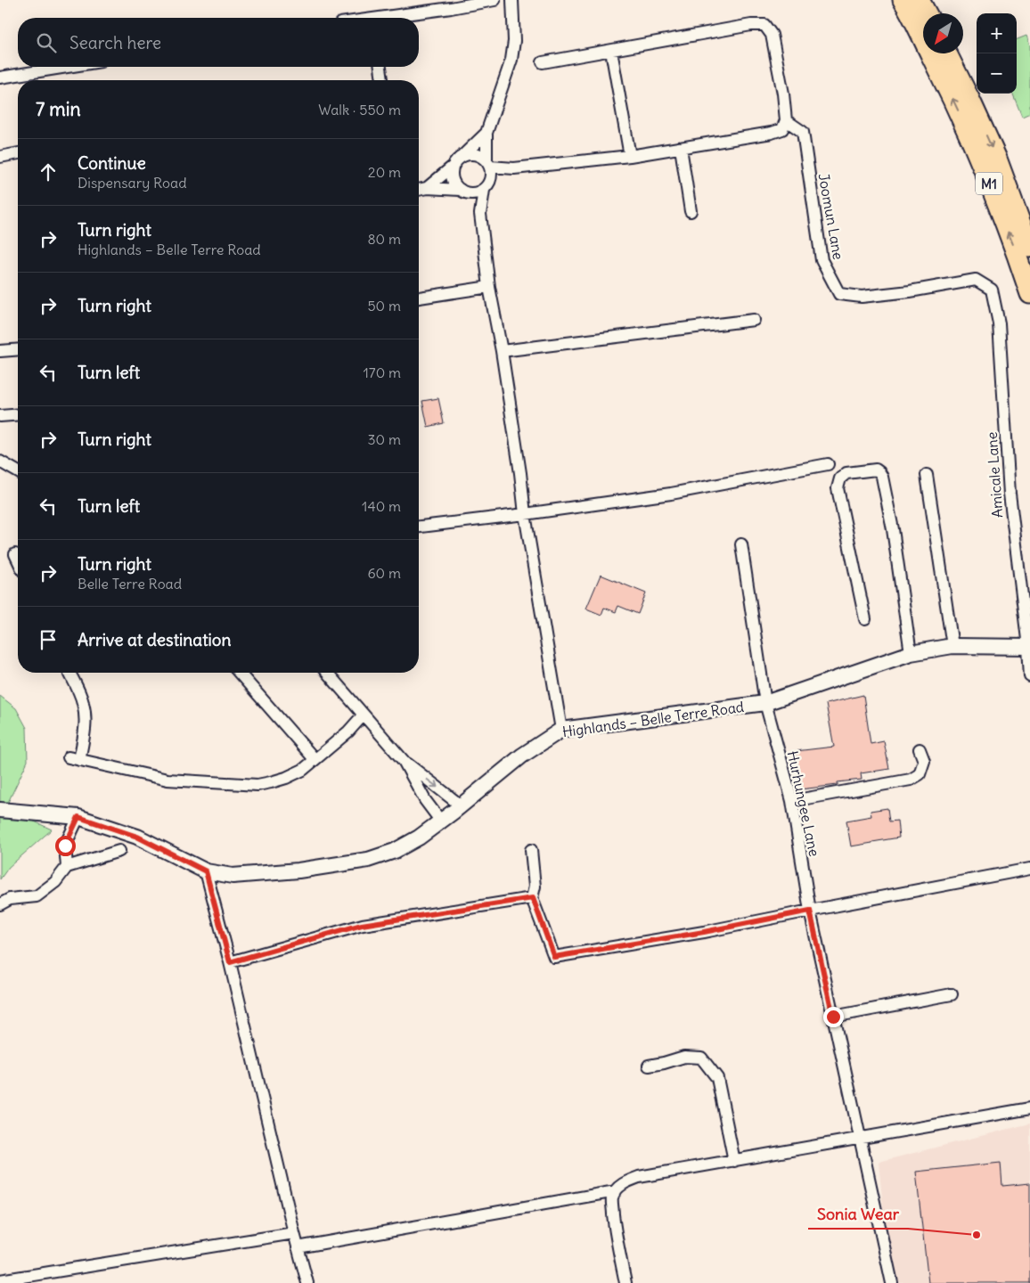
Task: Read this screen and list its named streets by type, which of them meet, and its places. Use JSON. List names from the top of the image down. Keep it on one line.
{"streets":{"highway":["M1"],"street":["Joomun Lane","Amicale Lane","Highlands – Belle Terre Road","Hurhungee Lane"]},"crossings":[["Joomun Lane","Amicale Lane"],["Amicale Lane","Highlands – Belle Terre Road"],["Highlands – Belle Terre Road","Hurhungee Lane"]],"places":["Sonia Wear"],"north":"bottom left","page":{"map_buttons":["+","−"],"search":"Search here","heading":["7 min","Walk · 550 m"],"list":[["Continue","Dispensary Road","20 m"],["Turn right","Highlands – Belle Terre Road","80 m"],["Turn right","50 m"],["Turn left","170 m"],["Turn right","30 m"],["Turn left","140 m"],["Turn right","Belle Terre Road","60 m"],"Arrive at destination"]}}
